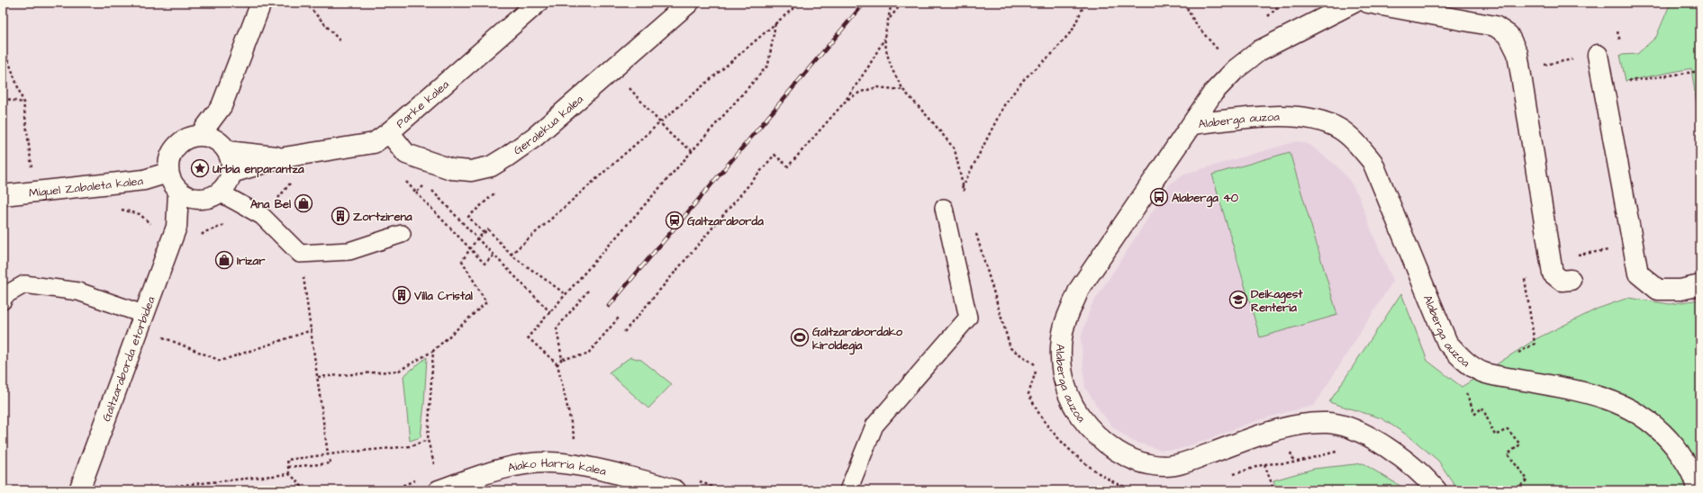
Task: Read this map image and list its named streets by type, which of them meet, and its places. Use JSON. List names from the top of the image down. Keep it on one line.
{"streets":{"street":["Parke kalea","Alaberga auzoa","Geralekua kalea","Miguel Zabaleta kalea","Galtzaraborda etorbidea","Aiako Harria kalea"]},"crossings":[["Parke kalea","Geralekua kalea"],["Parke kalea","Miguel Zabaleta kalea"],["Parke kalea","Galtzaraborda etorbidea"],["Miguel Zabaleta kalea","Galtzaraborda etorbidea"]],"places":{"place":["Urbia enparantza"],"bus stop":["Alaberga 40"],"shop":["Ana Bel","Irizar"],"building":["Zortzirena","Villa Cristal"],"station":["Galtzaraborda"],"school or university":["Deikagest Renteria"],"sports":["Galtzarabordako kiroldegia"]}}
